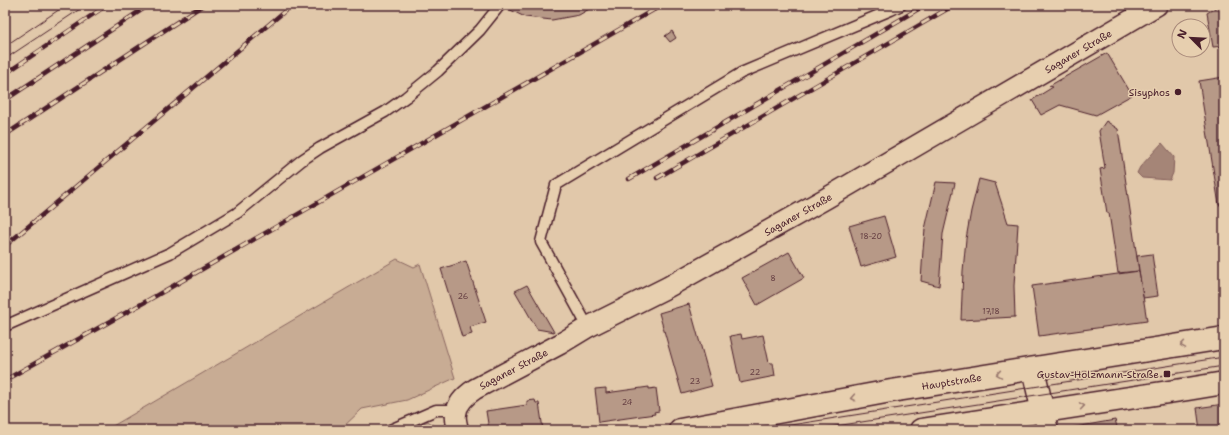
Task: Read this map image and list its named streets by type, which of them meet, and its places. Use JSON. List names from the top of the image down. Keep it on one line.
{"streets":{"main road":["Hauptstraße"],"street":["Saganer Straße"]},"places":{"other":["Sisyphos"],"transit":["Gustav-Holzmann-Straße"]},"house_numbers":["18-20","8","26","17,18","22","23","24"],"north":"top left"}
